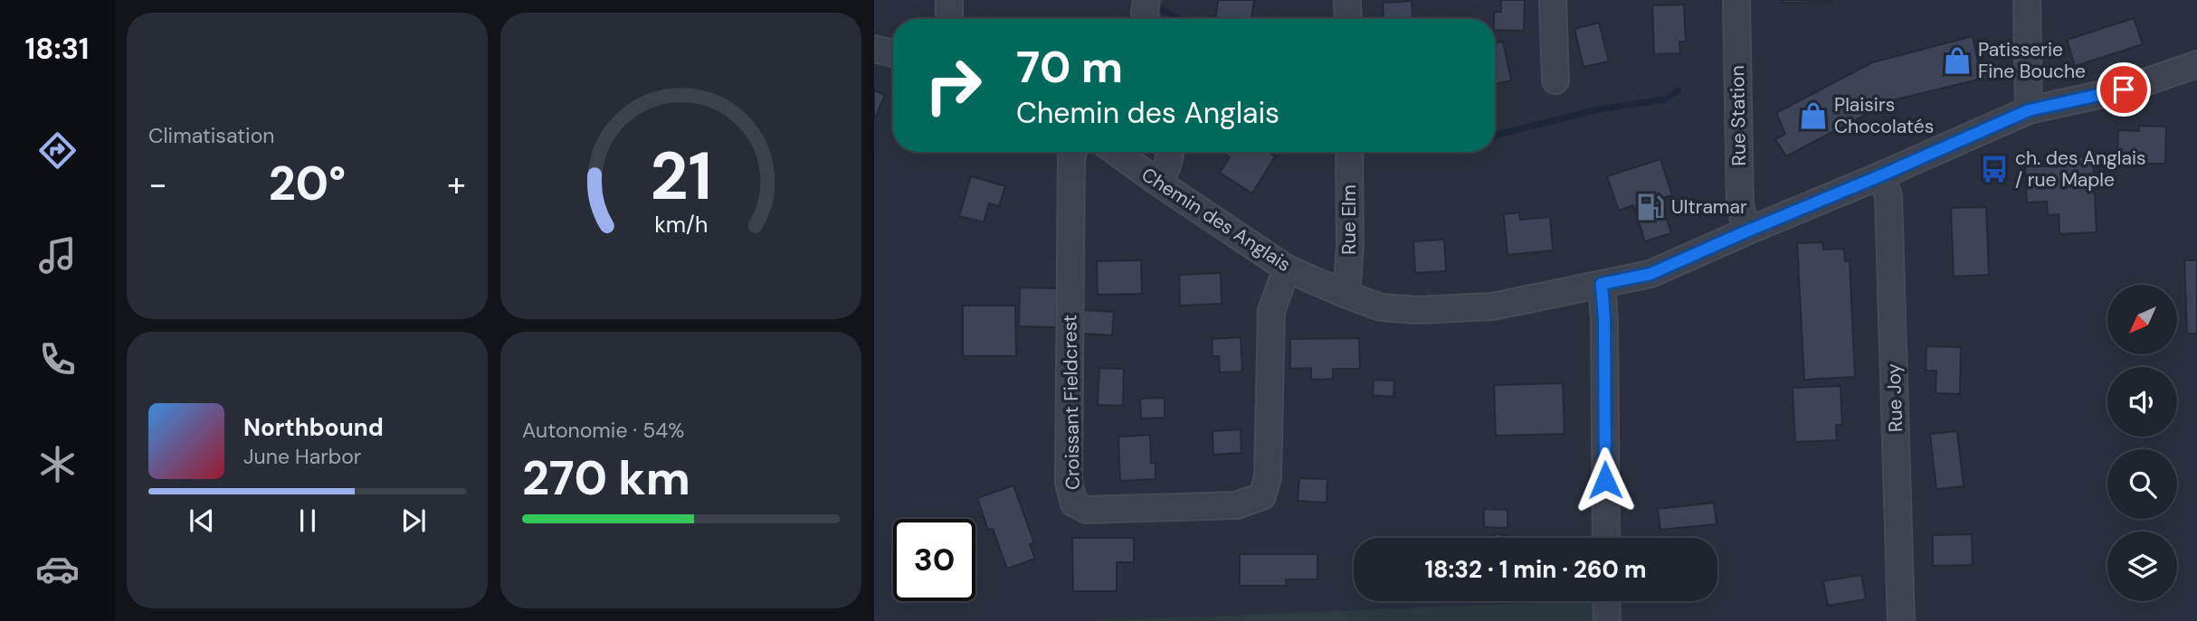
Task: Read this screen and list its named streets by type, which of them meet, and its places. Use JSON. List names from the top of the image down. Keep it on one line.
{"streets":{"street":["Rue Station","Chemin des Anglais","Rue Elm","Rue Joy","Croissant Fieldcrest"]},"crossings":[["Rue Station","Chemin des Anglais"],["Chemin des Anglais","Rue Elm"],["Chemin des Anglais","Rue Joy"],["Chemin des Anglais","Croissant Fieldcrest"]],"places":{"shop":["Patisserie Fine Bouche","Plaisirs Chocolatés"],"bus stop":["ch. des Anglais / rue Maple"],"fuel station":["Ultramar"]},"north":"bottom left","page":{"tabs":"18:31","tile":["Climatisation",["Autonomie · 54%","270 km"]],"turn":["70 m","Chemin des Anglais"],"heat":["−","20°","+"],"song":["Northbound","June Harbor"],"limit":"30","trip":"18:32 · 1 min · 260 m","gauge":["21","km/h"]}}
